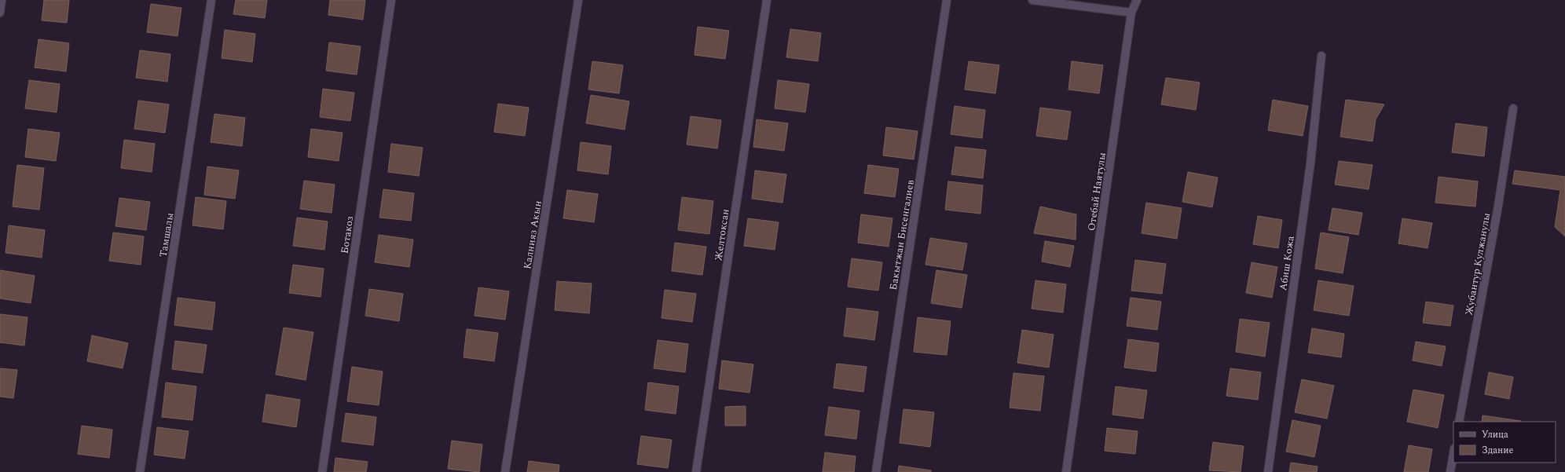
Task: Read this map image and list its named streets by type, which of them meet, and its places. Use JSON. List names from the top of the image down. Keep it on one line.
{"streets":{"street":["Отебай Наятулы","Тамшалы","Ботакоз","Калнияз Акын","Желтоксан","Бакытжан Бисенгалиев","Абиш Кожа","Жубантур Кулжанулы"]},"legend":["Улица","Здание"]}
